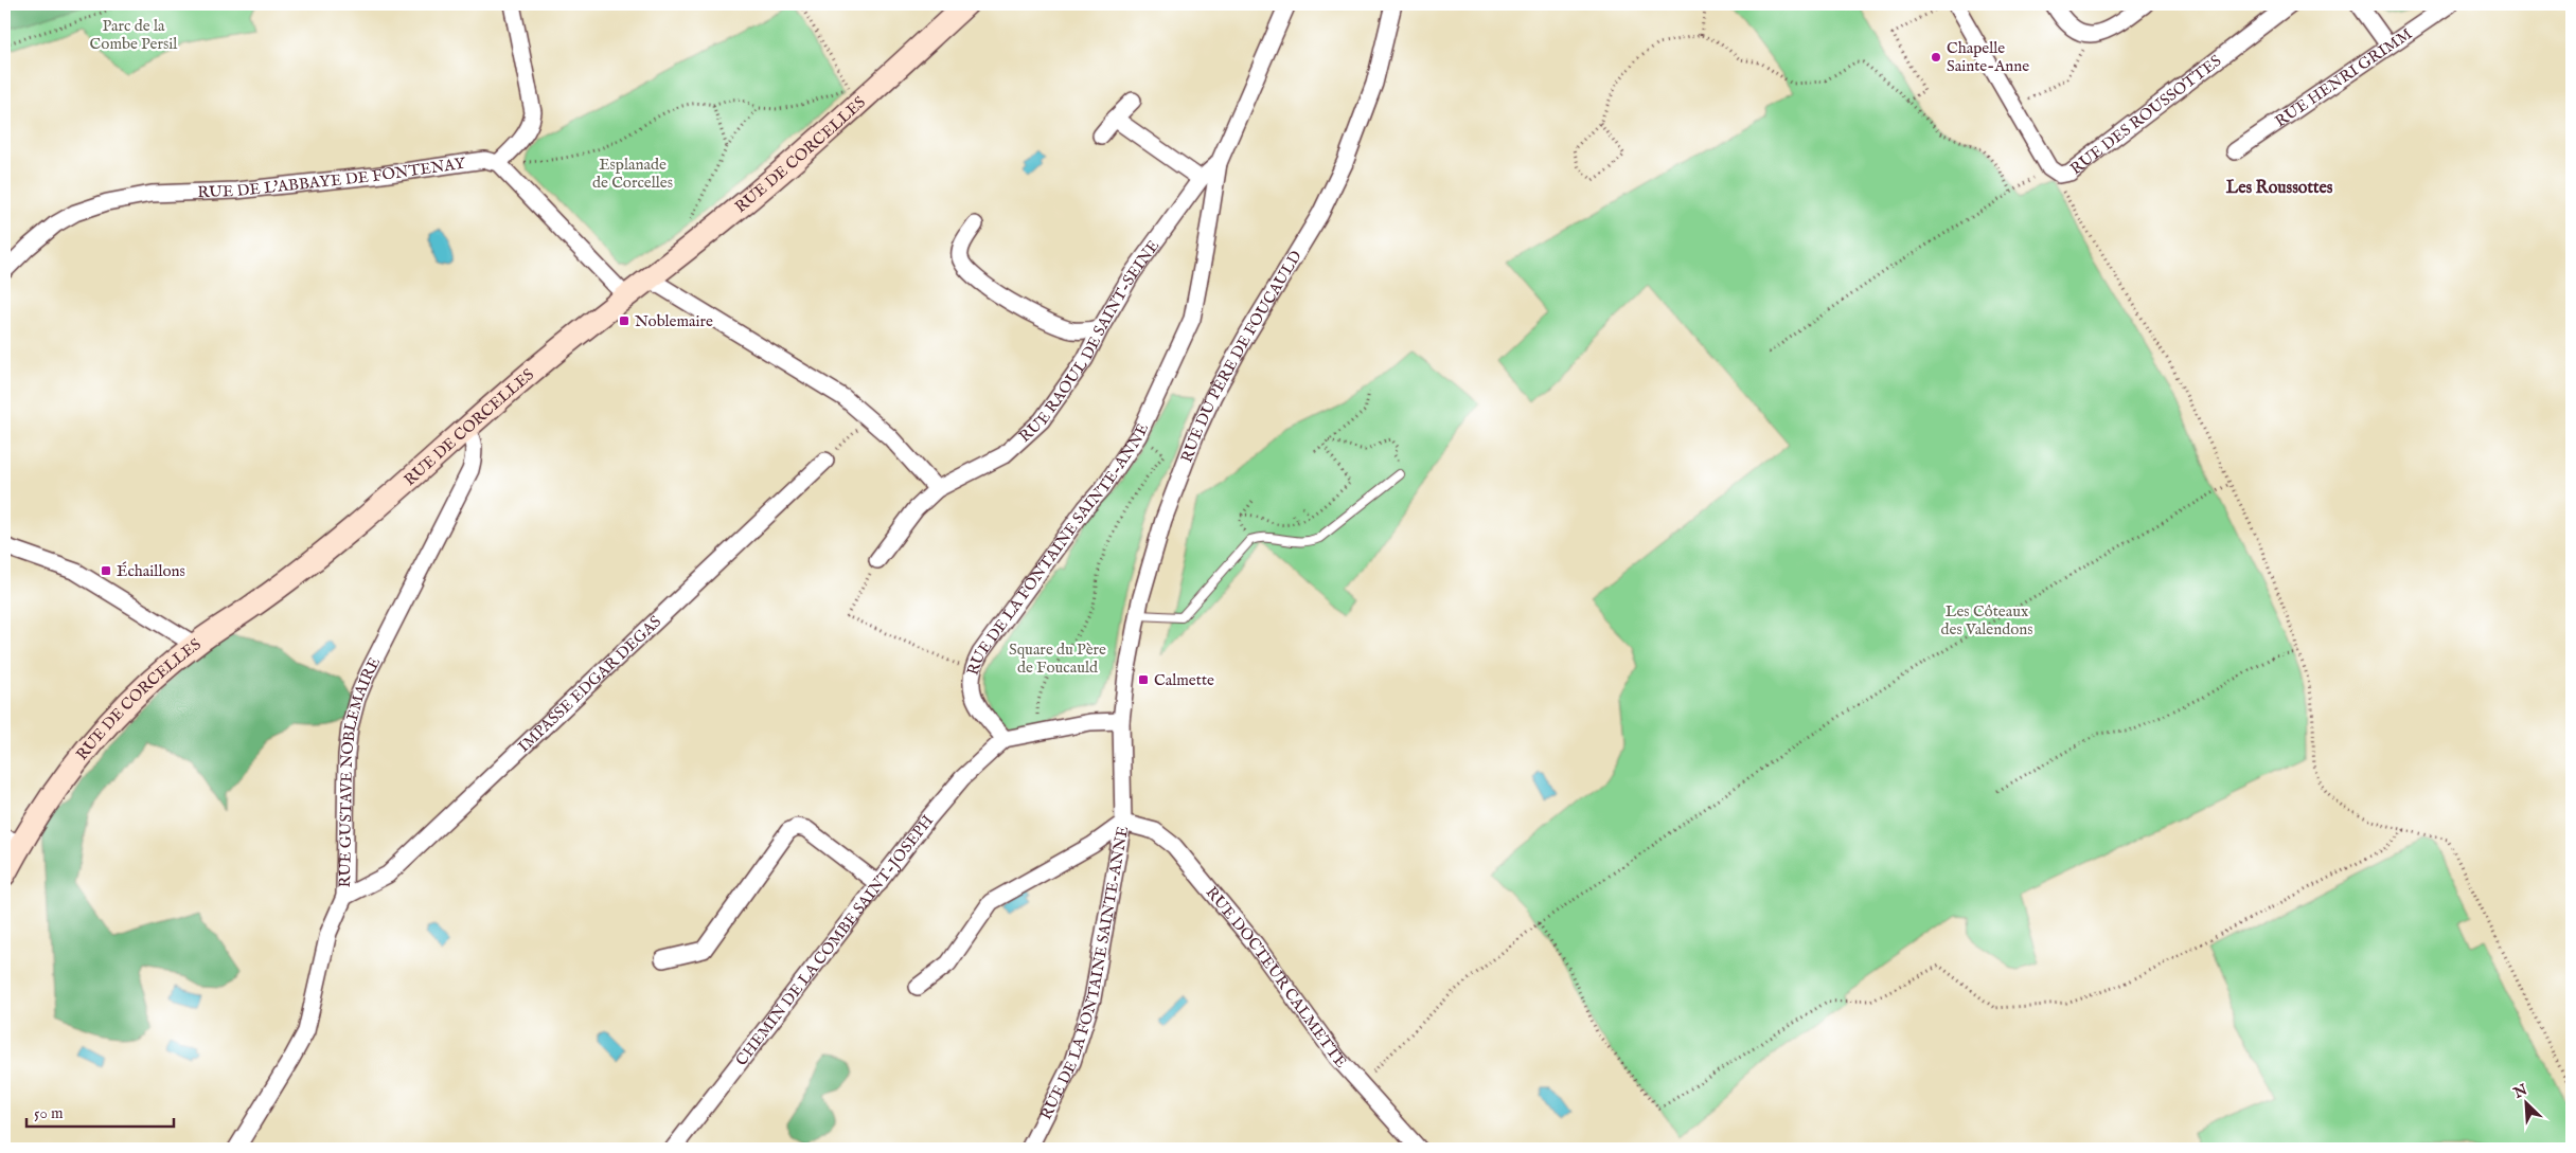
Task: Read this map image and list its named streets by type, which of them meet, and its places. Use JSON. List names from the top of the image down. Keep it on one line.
{"streets":{"main road":["RUE DE CORCELLES"],"street":["RUE HENRI GRIMM","RUE DES ROUSSOTTES","RUE DE L'ABBAYE DE FONTENAY","RUE RAOUL DE SAINT-SEINE","RUE DU PÈRE DE FOUCAULD","RUE DE LA FONTAINE SAINTE-ANNE","IMPASSE EDGAR DEGAS","RUE GUSTAVE NOBLEMAIRE","CHEMIN DE LA COMBE SAINT-JOSEPH","RUE DOCTEUR CALMETTE"]},"crossings":[["RUE DE CORCELLES","RUE GUSTAVE NOBLEMAIRE"],["RUE RAOUL DE SAINT-SEINE","RUE DE LA FONTAINE SAINTE-ANNE"],["RUE DU PÈRE DE FOUCAULD","RUE DE LA FONTAINE SAINTE-ANNE"],["RUE DE LA FONTAINE SAINTE-ANNE","CHEMIN DE LA COMBE SAINT-JOSEPH"],["RUE DE LA FONTAINE SAINTE-ANNE","RUE DOCTEUR CALMETTE"],["IMPASSE EDGAR DEGAS","RUE GUSTAVE NOBLEMAIRE"]],"districts":["Les Roussottes"],"parks":["Parc de la Combe Persil","Esplanade de Corcelles","Les Côteaux des Valendons","Square du Père de Foucauld"],"places":{"other":["Chapelle Sainte-Anne"],"transit":["Noblemaire","Échaillons","Calmette"]},"scale_bar":"50 m","north":"top left"}
